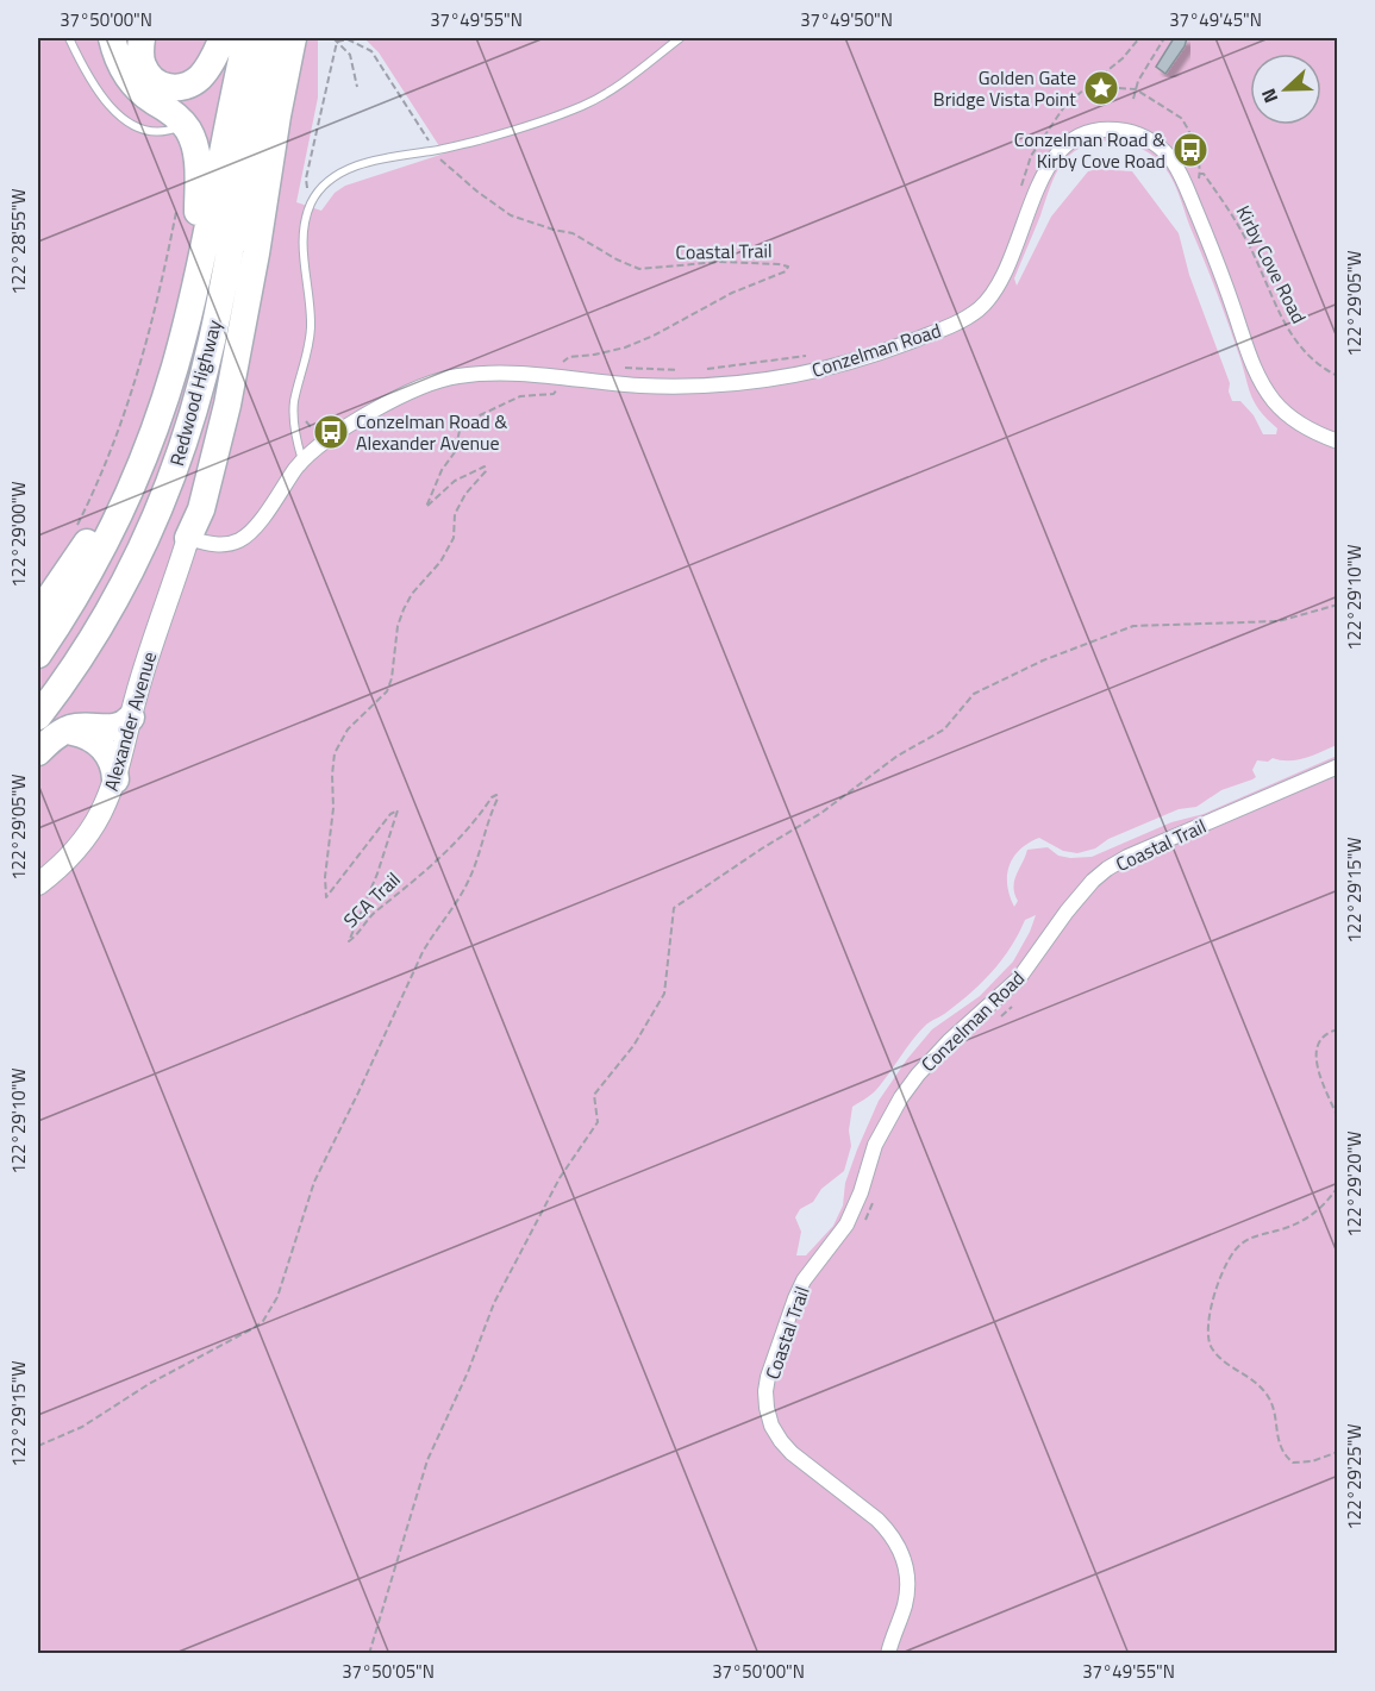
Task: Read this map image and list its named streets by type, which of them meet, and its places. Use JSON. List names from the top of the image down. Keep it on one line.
{"streets":{"highway":["Redwood Highway"],"main road":["Alexander Avenue"],"street":["Conzelman Road"],"path":["Coastal Trail","Kirby Cove Road","SCA Trail"]},"crossings":[["Coastal Trail","Conzelman Road"],["Coastal Trail","SCA Trail"],["Conzelman Road","Alexander Avenue"],["Conzelman Road","SCA Trail"]],"places":{"place":["Golden Gate Bridge Vista Point"],"bus stop":["Conzelman Road & Kirby Cove Road","Conzelman Road & Alexander Avenue"]},"north":"left","coordinates":["37°50'00\"N","37°49'55\"N","37°49'50\"N","37°49'45\"N","122°28'55\"W","122°29'05\"W","122°29'00\"W","122°29'10\"W","122°29'15\"W","122°29'20\"W","122°29'25\"W","37°50'05\"N"]}
